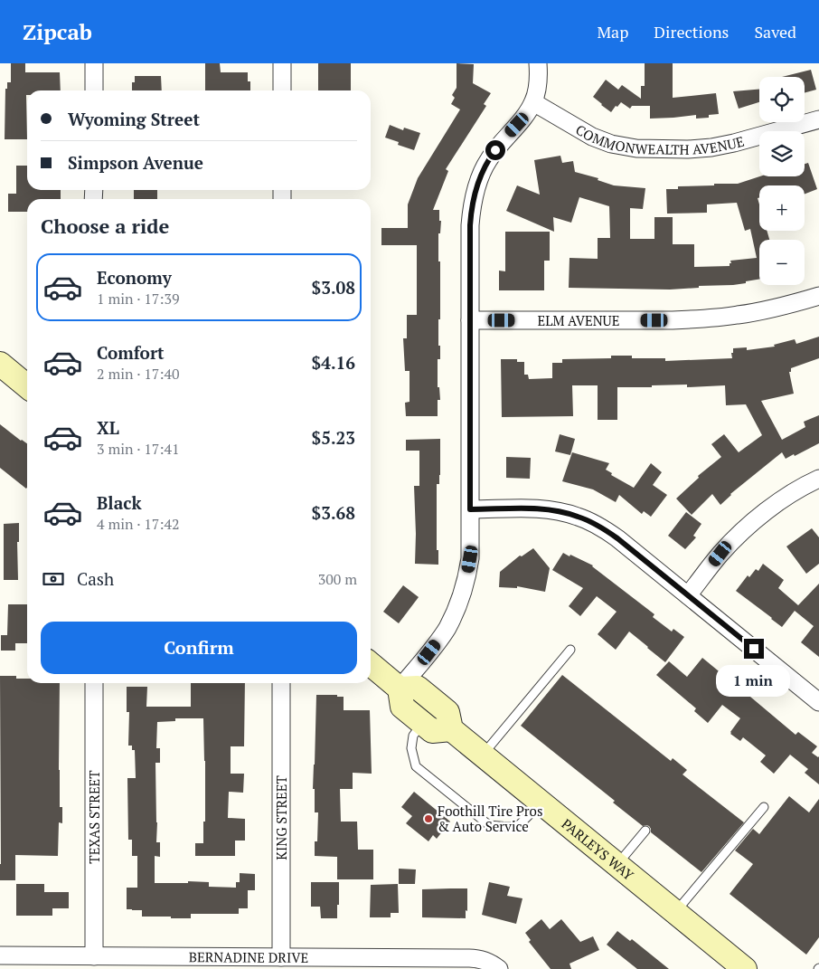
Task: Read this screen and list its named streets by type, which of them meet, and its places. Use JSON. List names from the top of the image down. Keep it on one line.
{"streets":{"main road":["PARLEYS WAY"],"street":["COMMONWEALTH AVENUE","ELM AVENUE","TEXAS STREET","KING STREET","BERNADINE DRIVE"]},"crossings":[["TEXAS STREET","BERNADINE DRIVE"],["KING STREET","BERNADINE DRIVE"]],"places":["Foothill Tire Pros & Auto Service"],"page":{"header":"Zipcab","nav":["Map","Directions","Saved"],"map_buttons":["+","−"],"banner":["Wyoming Street","Simpson Avenue"],"heading":"Choose a ride","list":[{"name":"Economy","note":"1 min · 17:39","value":"$3.08"},{"name":"Comfort","note":"2 min · 17:40","value":"$4.16"},{"name":"XL","note":"3 min · 17:41","value":"$5.23"},{"name":"Black","note":"4 min · 17:42","value":"$3.68"}],"pay":["Cash","300 m"],"buttons":"Confirm","bubble":"1 min"}}
